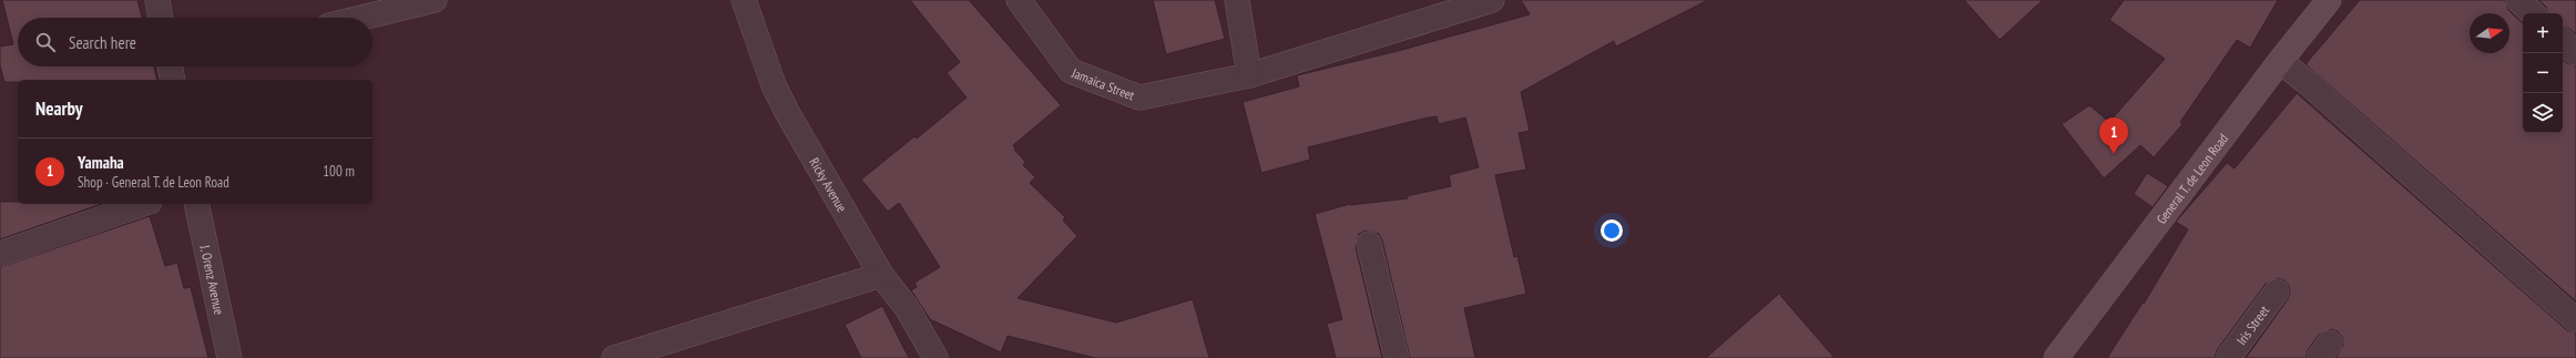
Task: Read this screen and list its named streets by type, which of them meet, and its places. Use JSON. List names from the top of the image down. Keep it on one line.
{"streets":{"main road":["General T. de Leon Road"],"street":["Jamaica Street","Ricky Avenue","J. Orenz Avenue","Iris Street"]},"north":"right","page":{"map_buttons":["+","−"],"search":"Search here","heading":"Nearby","pins":"1","list":[{"mark":"1","name":"Yamaha","note":"Shop · General T. de Leon Road","value":"100 m"}]}}
